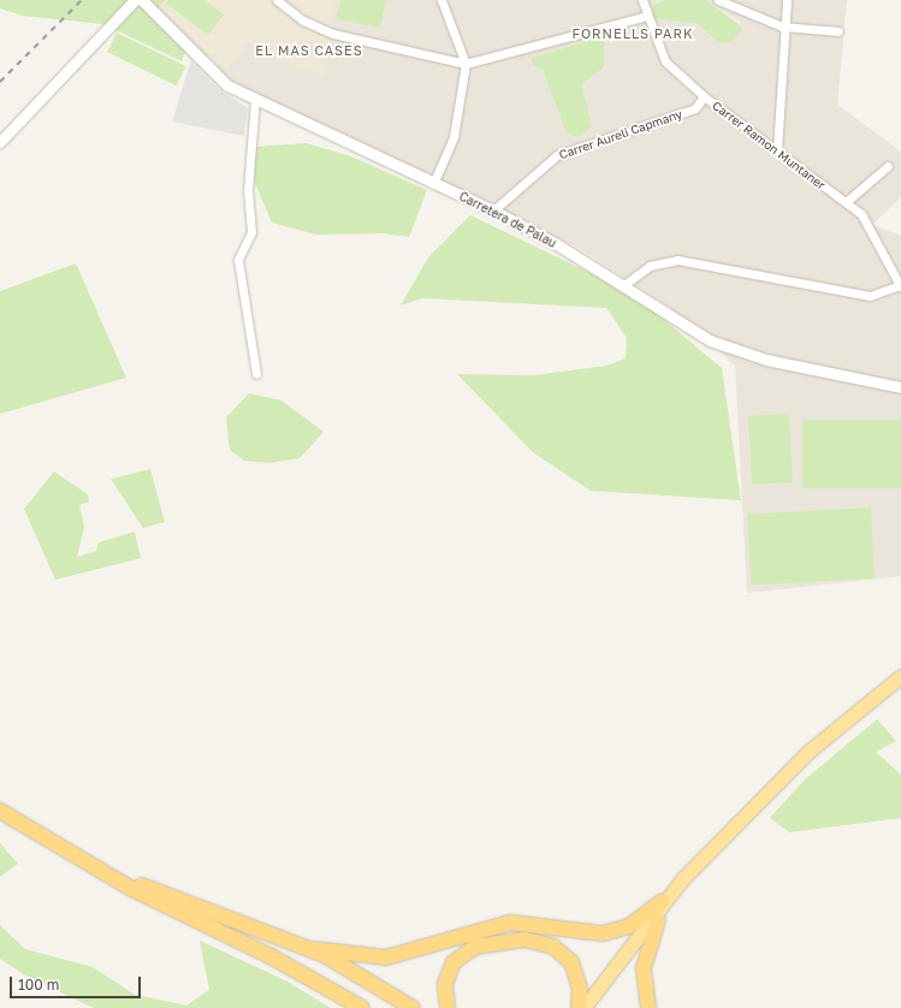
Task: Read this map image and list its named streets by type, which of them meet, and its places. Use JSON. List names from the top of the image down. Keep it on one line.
{"streets":{"street":["Carrer Aureli Capmany","Carrer Ramon Muntaner","Carretera de Palau"]},"crossings":[["Carrer Aureli Capmany","Carrer Ramon Muntaner"],["Carrer Aureli Capmany","Carretera de Palau"]],"districts":["FORNELLS PARK","EL MAS CASES"],"scale_bar":"100 m"}
